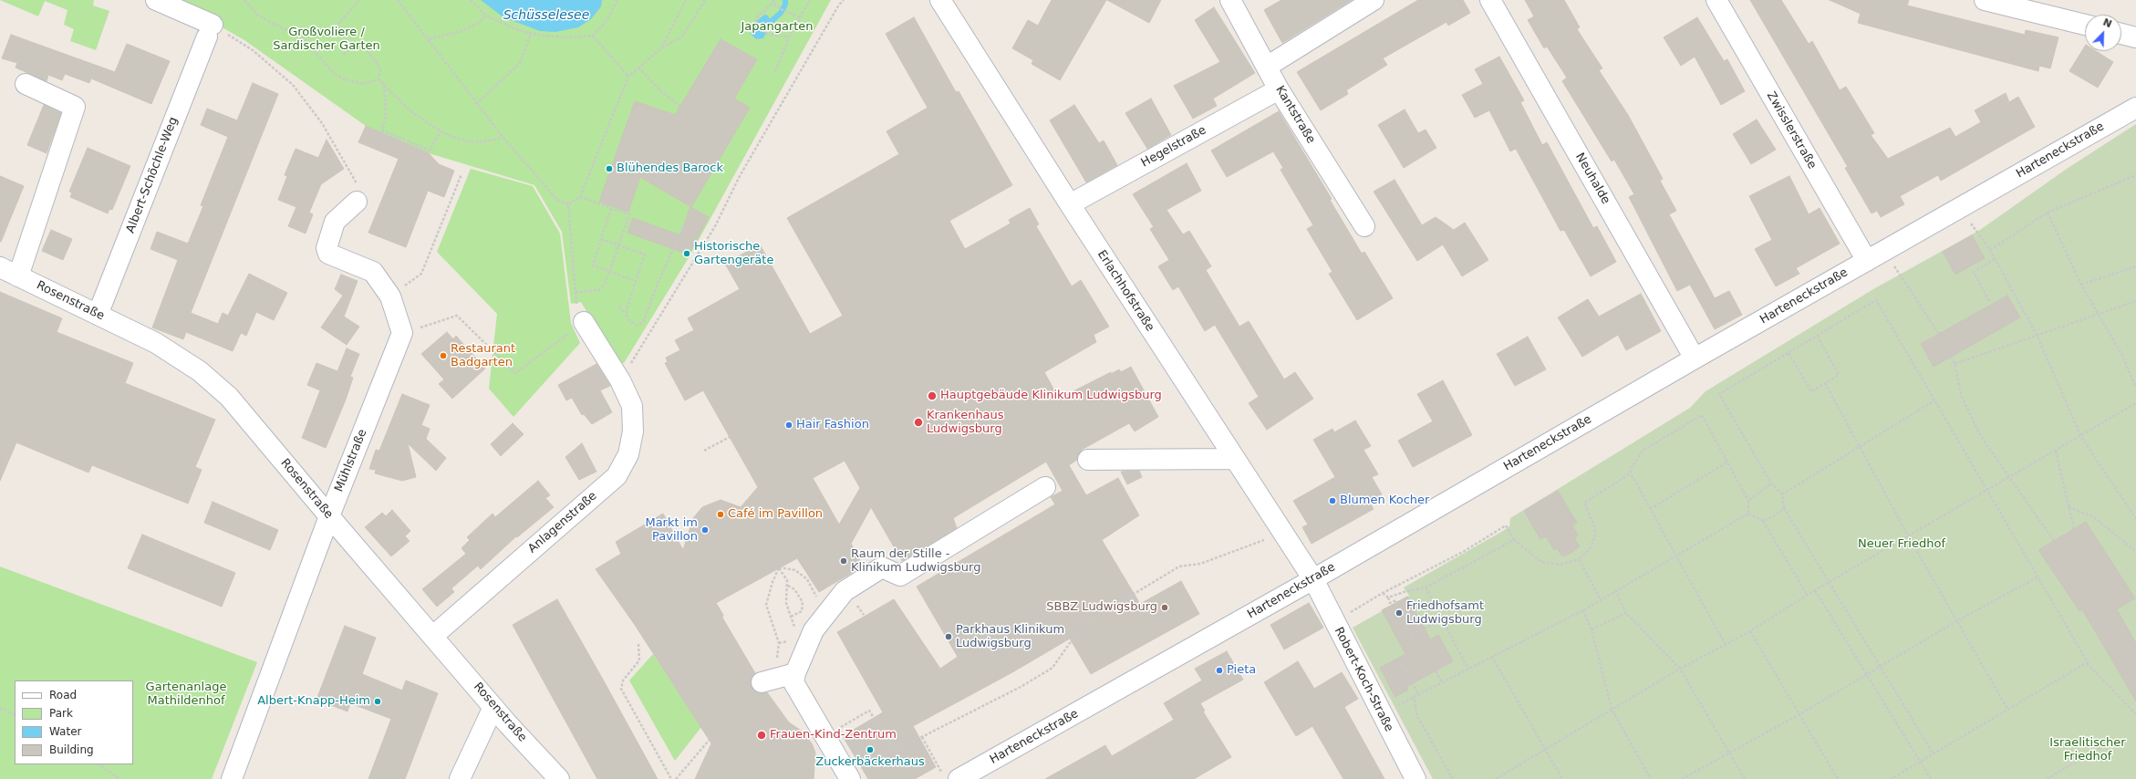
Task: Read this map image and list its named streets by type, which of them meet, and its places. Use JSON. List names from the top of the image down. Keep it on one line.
{"streets":{"street":["Kantstraße","Zwisslerstraße","Hegelstraße","Harteneckstraße","Albert-Schöchle-Weg","Neuhalde","Erlachhofstraße","Rosenstraße","Mühlstraße","Anlagenstraße","Robert-Koch-Straße"]},"crossings":[["Kantstraße","Hegelstraße"],["Zwisslerstraße","Harteneckstraße"],["Hegelstraße","Erlachhofstraße"],["Harteneckstraße","Neuhalde"],["Harteneckstraße","Erlachhofstraße"],["Harteneckstraße","Robert-Koch-Straße"],["Albert-Schöchle-Weg","Rosenstraße"],["Erlachhofstraße","Robert-Koch-Straße"],["Rosenstraße","Mühlstraße"],["Rosenstraße","Anlagenstraße"]],"water":["Schüsselesee"],"parks":["Japangarten","Großvoliere / Sardischer Garten","Neuer Friedhof","Gartenanlage Mathildenhof","Israelitischer Friedhof"],"places":["Blühendes Barock","Historische Gartengeräte","Restaurant Badgarten","Hauptgebäude Klinikum Ludwigsburg","Krankenhaus Ludwigsburg","Hair Fashion","Blumen Kocher","Café im Pavillon","Markt im Pavillon","Raum der Stille - Klinikum Ludwigsburg","SBBZ Ludwigsburg","Friedhofsamt Ludwigsburg","Parkhaus Klinikum Ludwigsburg","Pieta","Albert-Knapp-Heim","Frauen-Kind-Zentrum","Zuckerbäckerhaus"],"legend":["Road","Park","Water","Building"],"north":"top right"}
